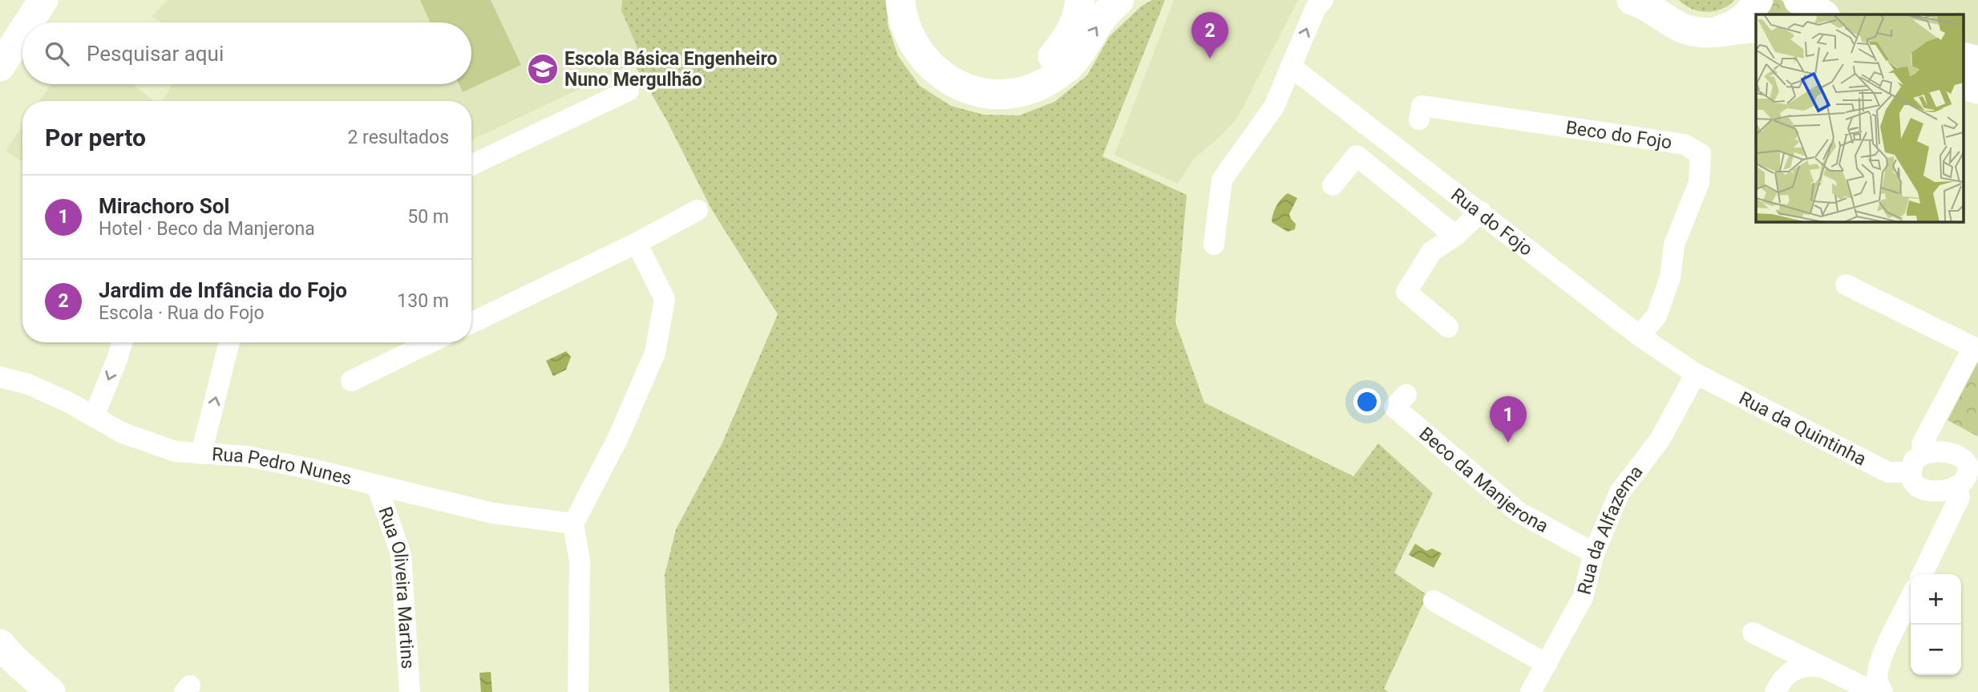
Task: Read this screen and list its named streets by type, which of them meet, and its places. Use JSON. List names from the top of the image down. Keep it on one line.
{"streets":{"street":["Beco do Fojo","Rua do Fojo","Rua da Quintinha","Rua Pedro Nunes","Beco da Manjerona","Rua da Alfazema","Rua Oliveira Martins"]},"crossings":[["Beco do Fojo","Rua do Fojo"],["Rua do Fojo","Rua da Quintinha"],["Rua do Fojo","Rua da Alfazema"],["Rua da Quintinha","Rua da Alfazema"],["Rua Pedro Nunes","Rua Oliveira Martins"],["Beco da Manjerona","Rua da Alfazema"]],"places":{"school or university":["Escola Básica Engenheiro Nuno Mergulhão"]},"page":{"pins":["2","1"],"search":"Pesquisar aqui","heading":["Por perto","2 resultados"],"list":[{"mark":"1","name":"Mirachoro Sol","note":"Hotel · Beco da Manjerona","value":"50 m"},{"mark":"2","name":"Jardim de Infância do Fojo","note":"Escola · Rua do Fojo","value":"130 m"}],"map_buttons":["+","−"]}}
